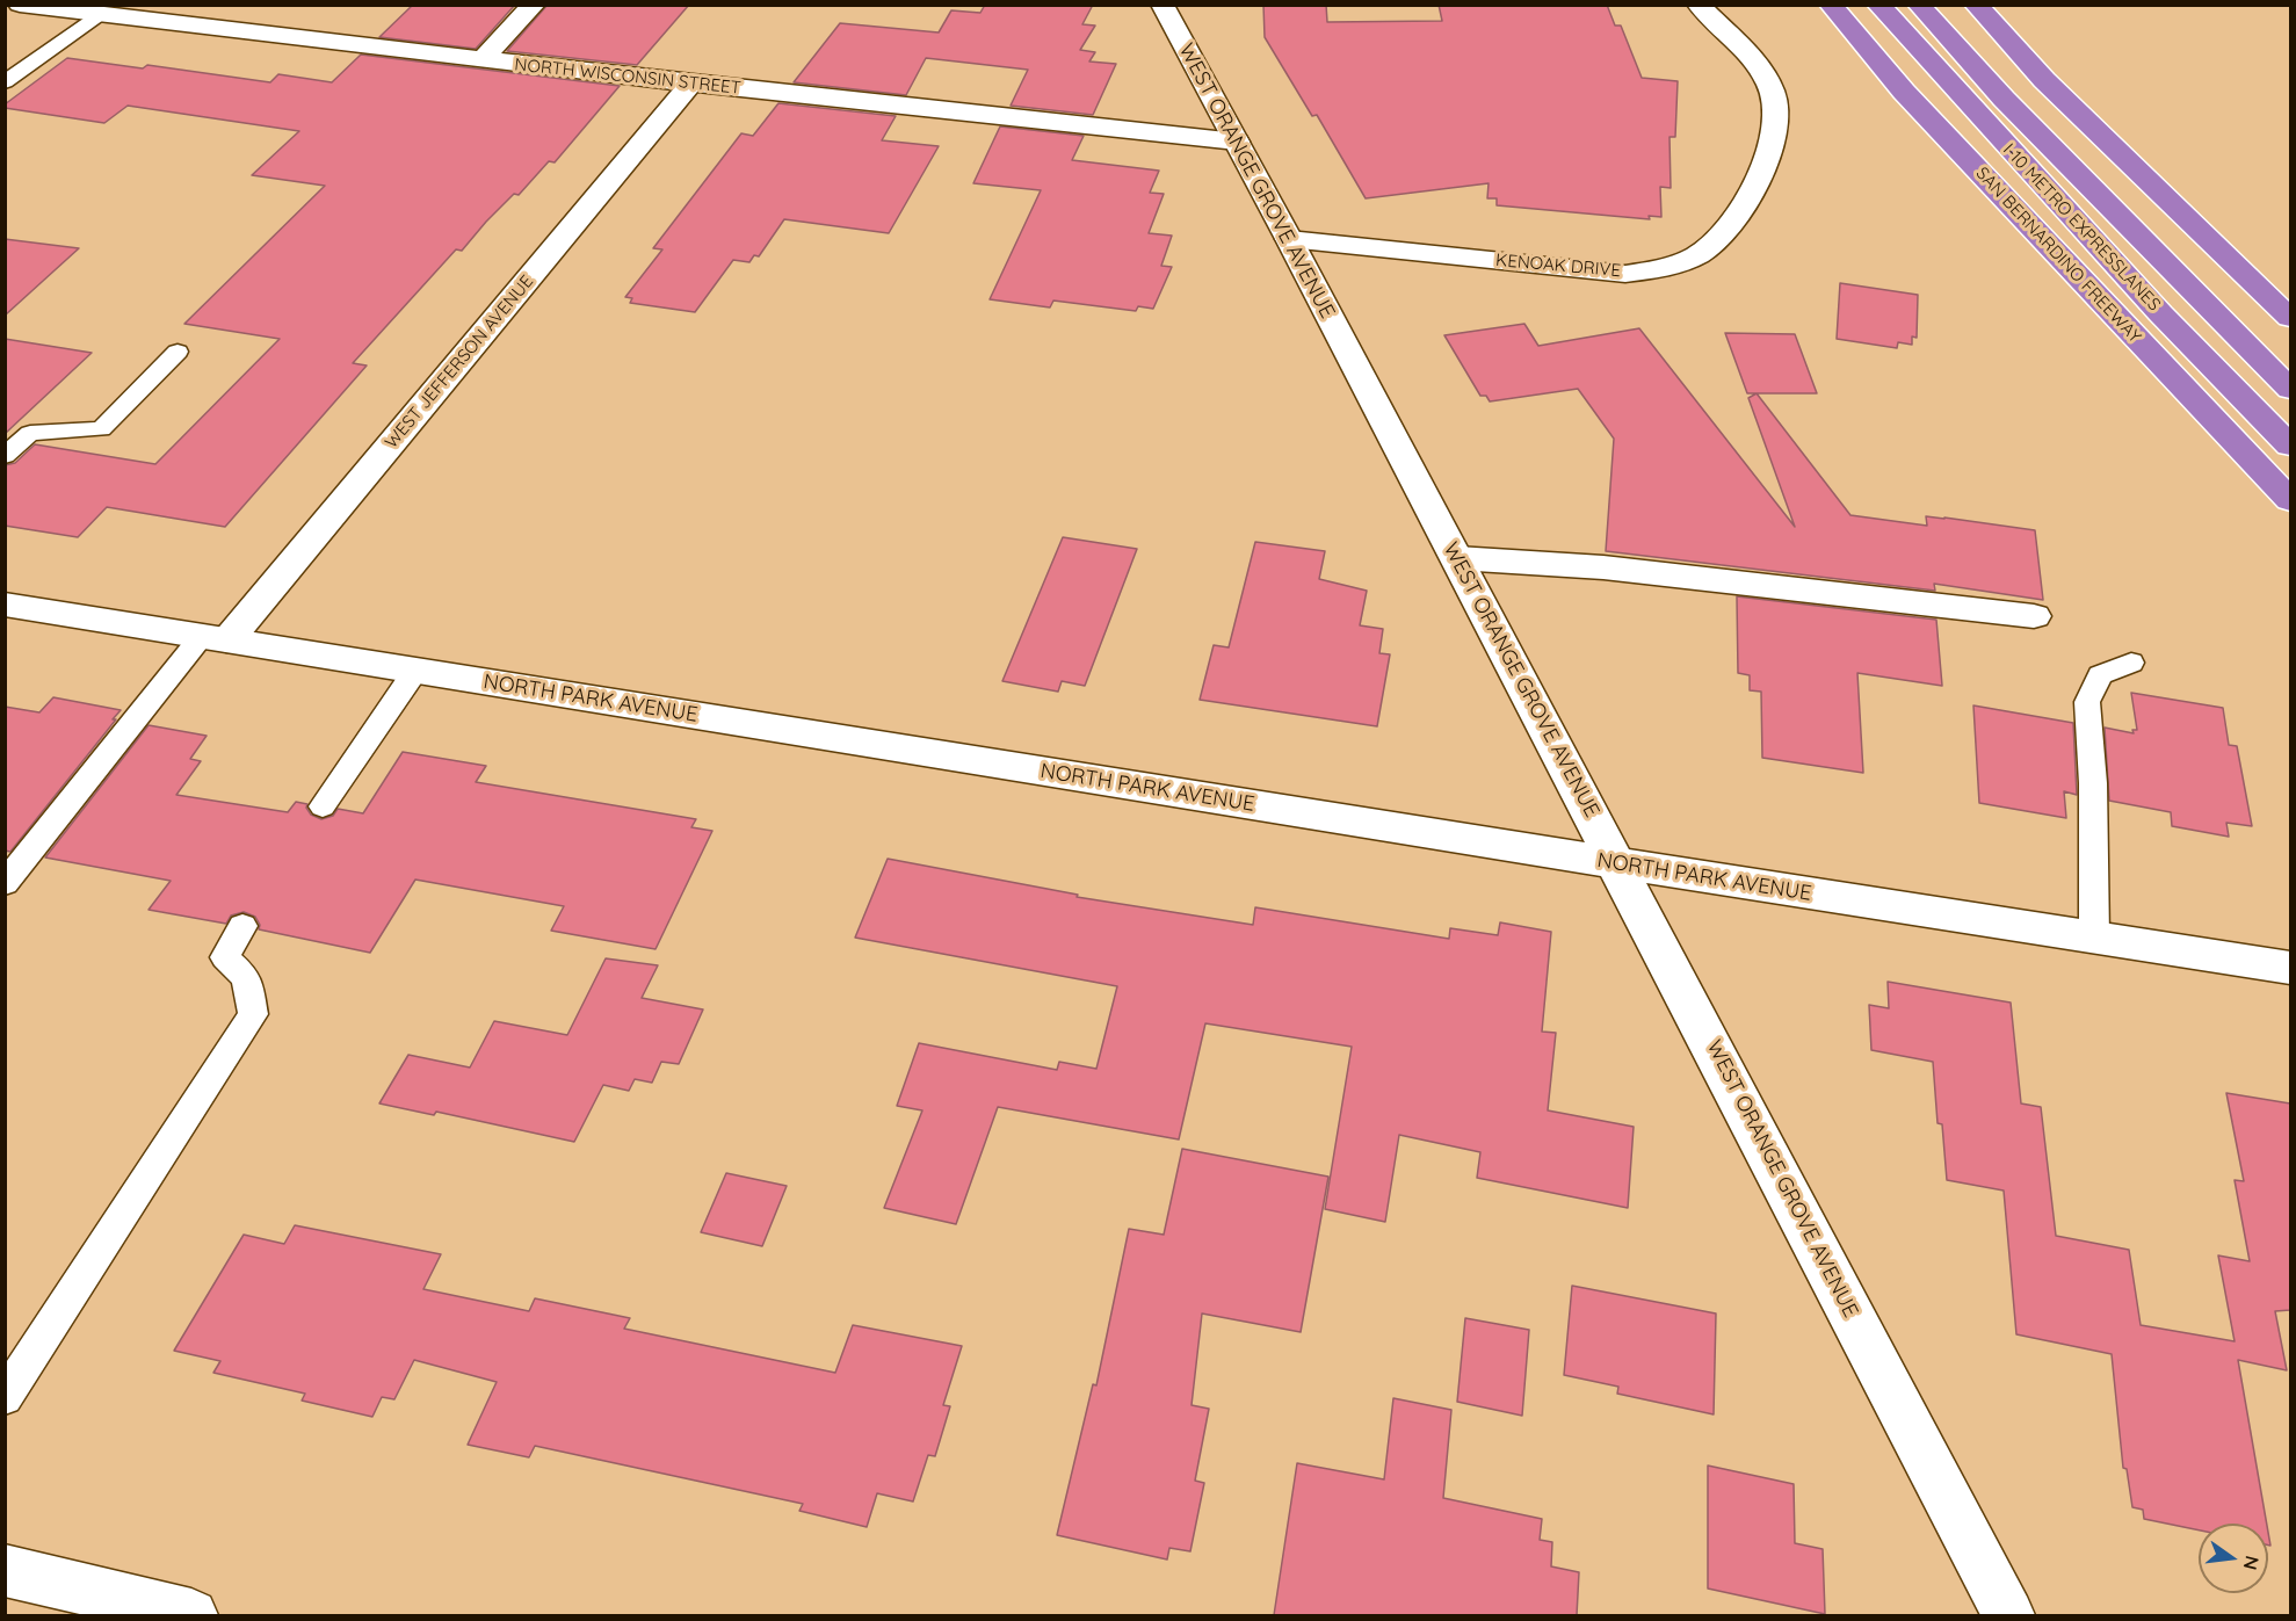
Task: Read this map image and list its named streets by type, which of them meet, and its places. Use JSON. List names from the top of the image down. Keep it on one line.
{"streets":{"highway":["I-10 METRO EXPRESSLANES","SAN BERNARDINO FREEWAY"],"street":["NORTH WISCONSIN STREET","WEST ORANGE GROVE AVENUE","KENOAK DRIVE","WEST JEFFERSON AVENUE","NORTH PARK AVENUE"]},"crossings":[["NORTH WISCONSIN STREET","WEST ORANGE GROVE AVENUE"],["NORTH WISCONSIN STREET","WEST JEFFERSON AVENUE"],["WEST ORANGE GROVE AVENUE","KENOAK DRIVE"],["WEST ORANGE GROVE AVENUE","NORTH PARK AVENUE"],["WEST JEFFERSON AVENUE","NORTH PARK AVENUE"]],"north":"right"}
